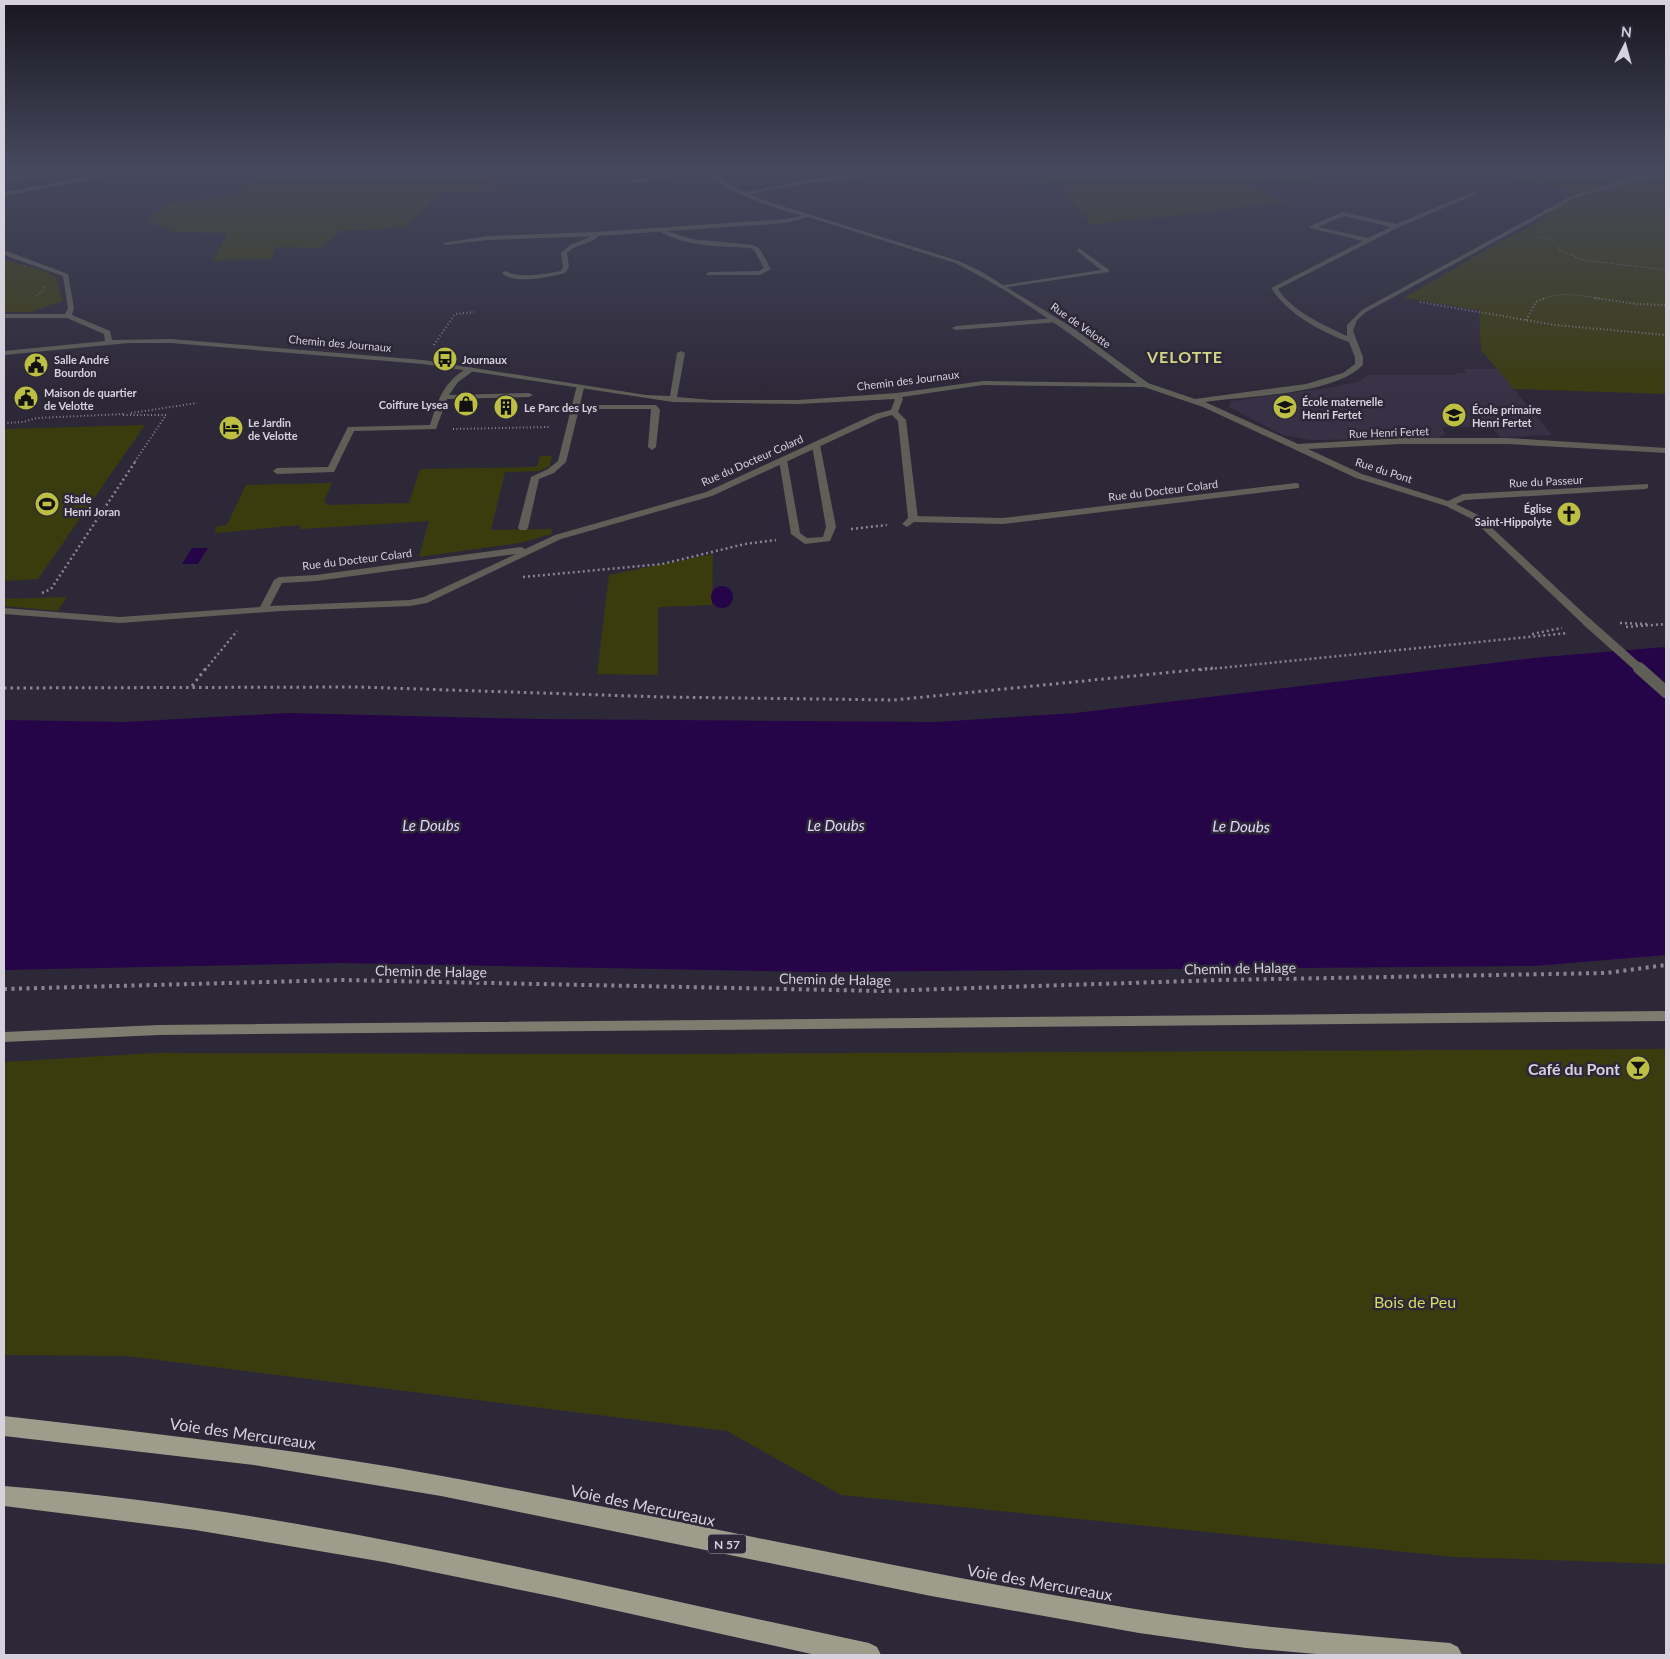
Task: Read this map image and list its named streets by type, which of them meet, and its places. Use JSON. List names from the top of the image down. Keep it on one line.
{"streets":{"highway":["Voie des Mercureaux","N 57"],"street":["Rue de Velotte","Chemin des Journaux","Rue Henri Fertet","Rue du Docteur Colard","Rue du Pont","Rue du Passeur"],"path":["Chemin de Halage"]},"crossings":[["Rue de Velotte","Chemin des Journaux"],["Rue de Velotte","Rue du Pont"],["Chemin des Journaux","Rue du Pont"],["Rue Henri Fertet","Rue du Pont"],["Rue du Pont","Rue du Passeur"]],"districts":["VELOTTE"],"water":["Le Doubs"],"parks":["Bois de Peu"],"places":{"bus stop":["Journaux"],"public building":["Salle André Bourdon","Maison de quartier de Velotte"],"shop":["Coiffure Lysea"],"building":["Le Parc des Lys"],"school or university":["École maternelle Henri Fertet","École primaire Henri Fertet"],"hotel":["Le Jardin de Velotte"],"sports":["Stade Henri Joran"],"church":["Église Saint-Hippolyte"],"bar":["Café du Pont"]},"north":"top"}
